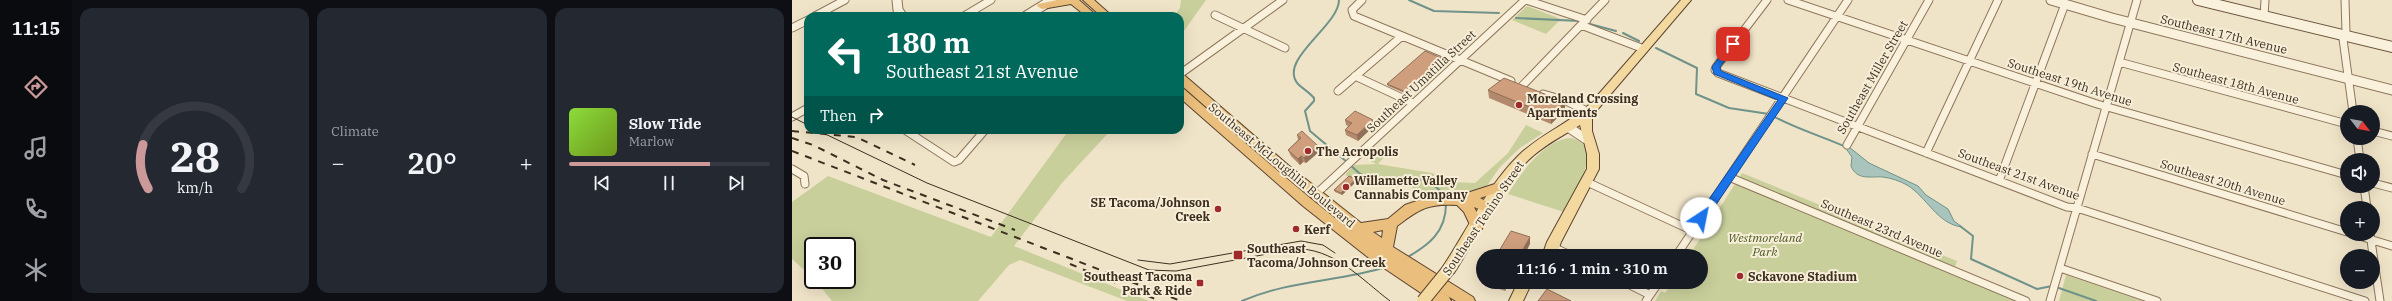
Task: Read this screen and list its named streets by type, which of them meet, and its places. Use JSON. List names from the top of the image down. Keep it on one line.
{"streets":{"highway":["Southeast McLoughlin Boulevard"],"main road":["Southeast Tenino Street"],"street":["Southeast 17th Avenue","Southeast Miller Street","Southeast Umatilla Street","Southeast 19th Avenue","Southeast 18th Avenue","Southeast 21st Avenue","Southeast 20th Avenue","Southeast 23rd Avenue"]},"crossings":[["Southeast Miller Street","Southeast 19th Avenue"],["Southeast Miller Street","Southeast 21st Avenue"],["Southeast Umatilla Street","Southeast McLoughlin Boulevard"]],"parks":["Westmoreland Park"],"places":{"other":["Moreland Crossing Apartments","The Acropolis","Willamette Valley Cannabis Company","SE Tacoma/Johnson Creek","Kerf","Sckavone Stadium"],"transit":["Southeast Tacoma/Johnson Creek","Southeast Tacoma Park & Ride"]},"north":"bottom right","page":{"tabs":"11:15","tile":"Climate","turn":["180 m","Southeast 21st Avenue"],"then":"Then","map_buttons":["+","−"],"song":["Slow Tide","Marlow"],"heat":["−","20°","+"],"limit":"30","trip":"11:16 · 1 min · 310 m","gauge":["28","km/h"]}}
